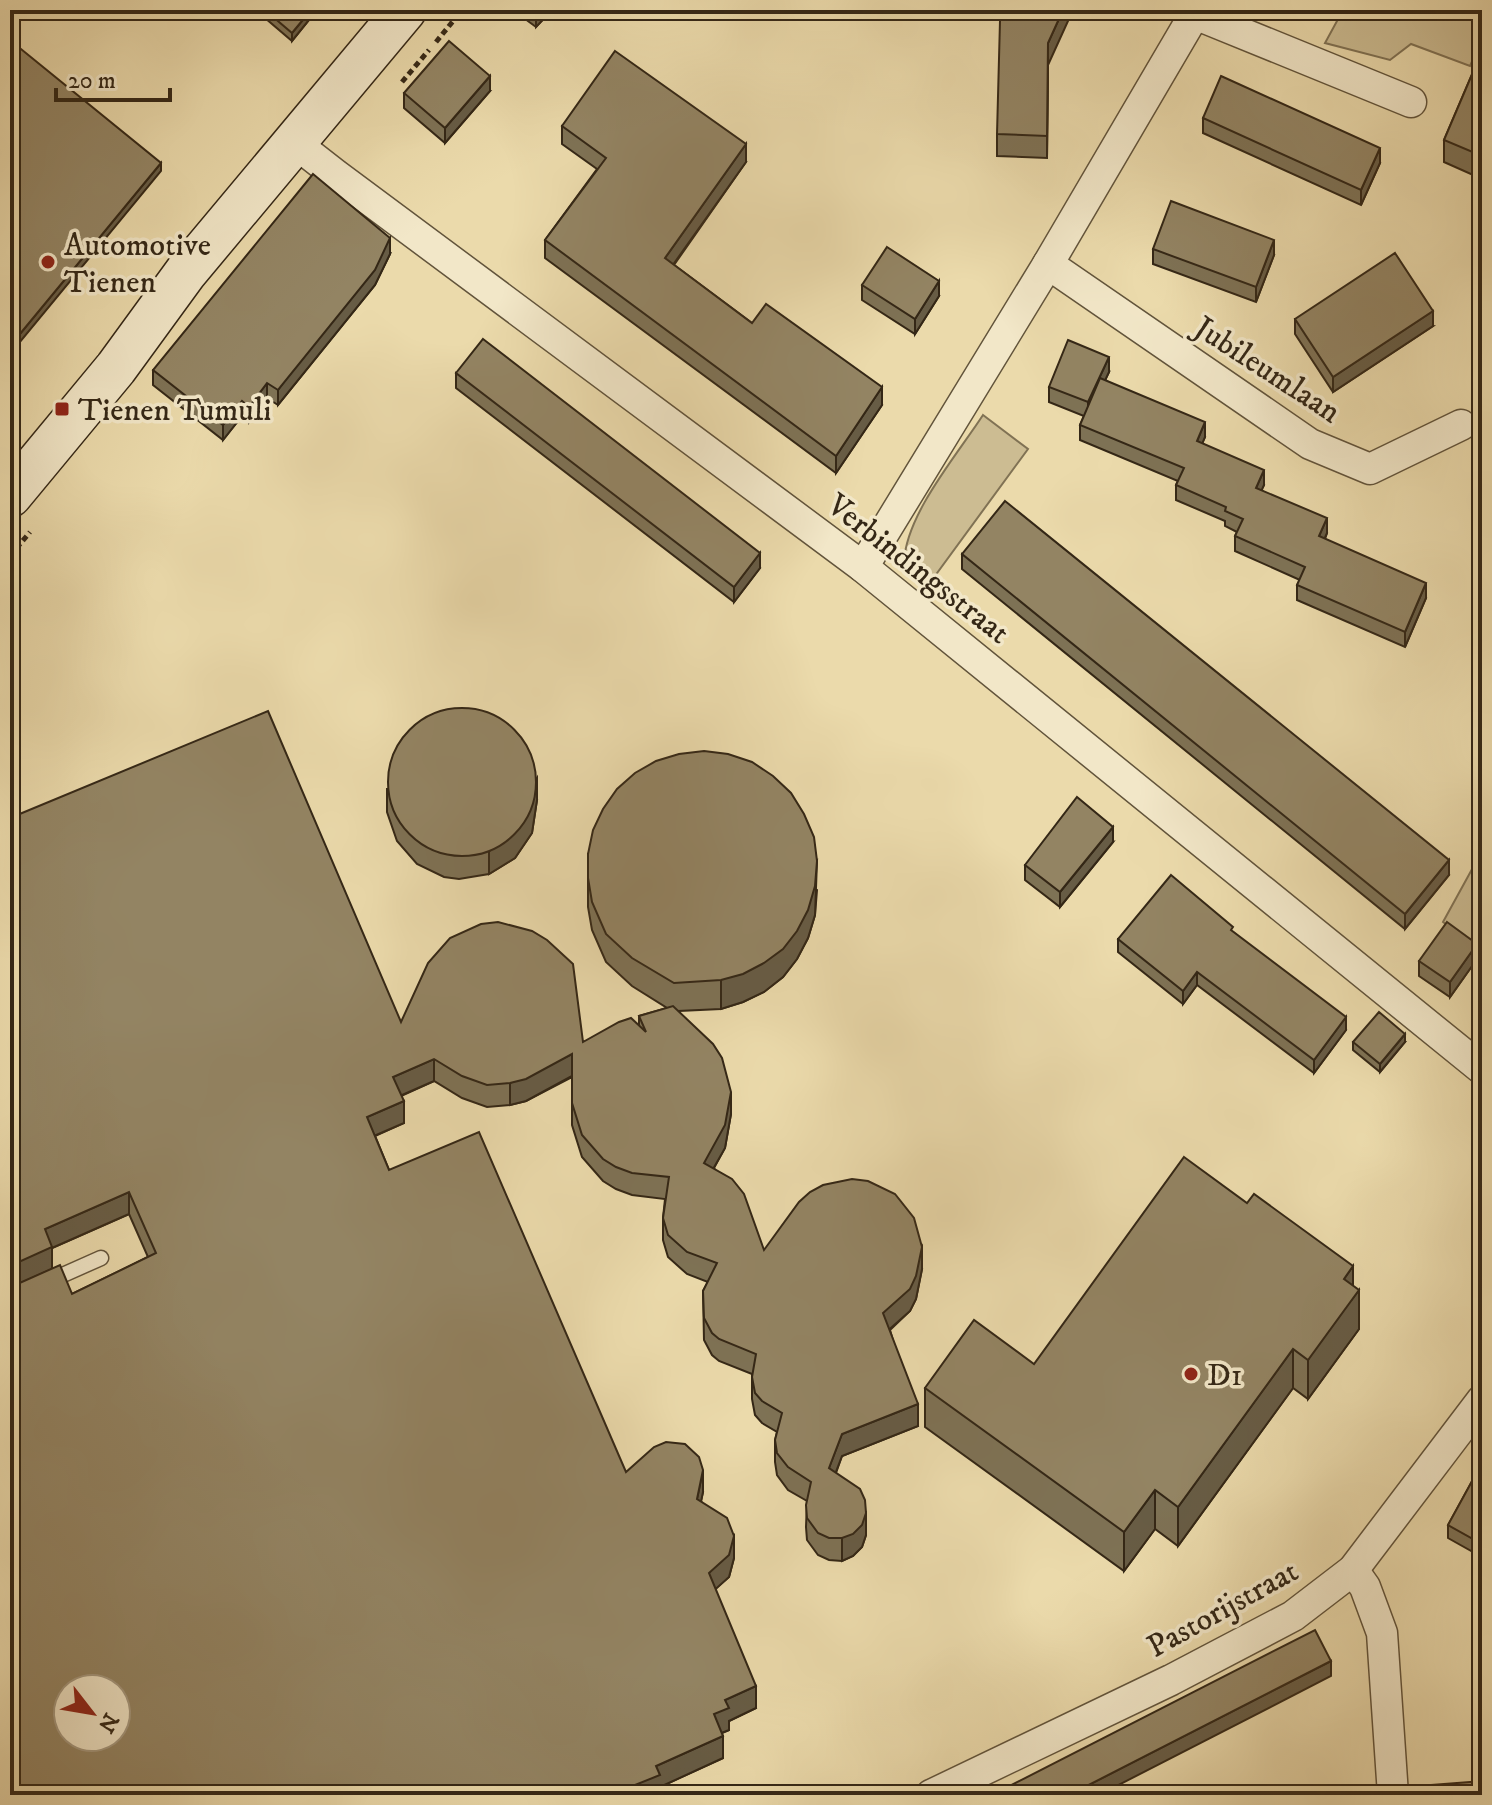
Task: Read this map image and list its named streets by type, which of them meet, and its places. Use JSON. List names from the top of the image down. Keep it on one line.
{"streets":{"street":["Jubileumlaan","Verbindingsstraat","Pastorijstraat"]},"places":{"other":["Automotive Tienen","D1"],"transit":["Tienen Tumuli"]},"scale_bar":"20 m","north":"bottom right"}
